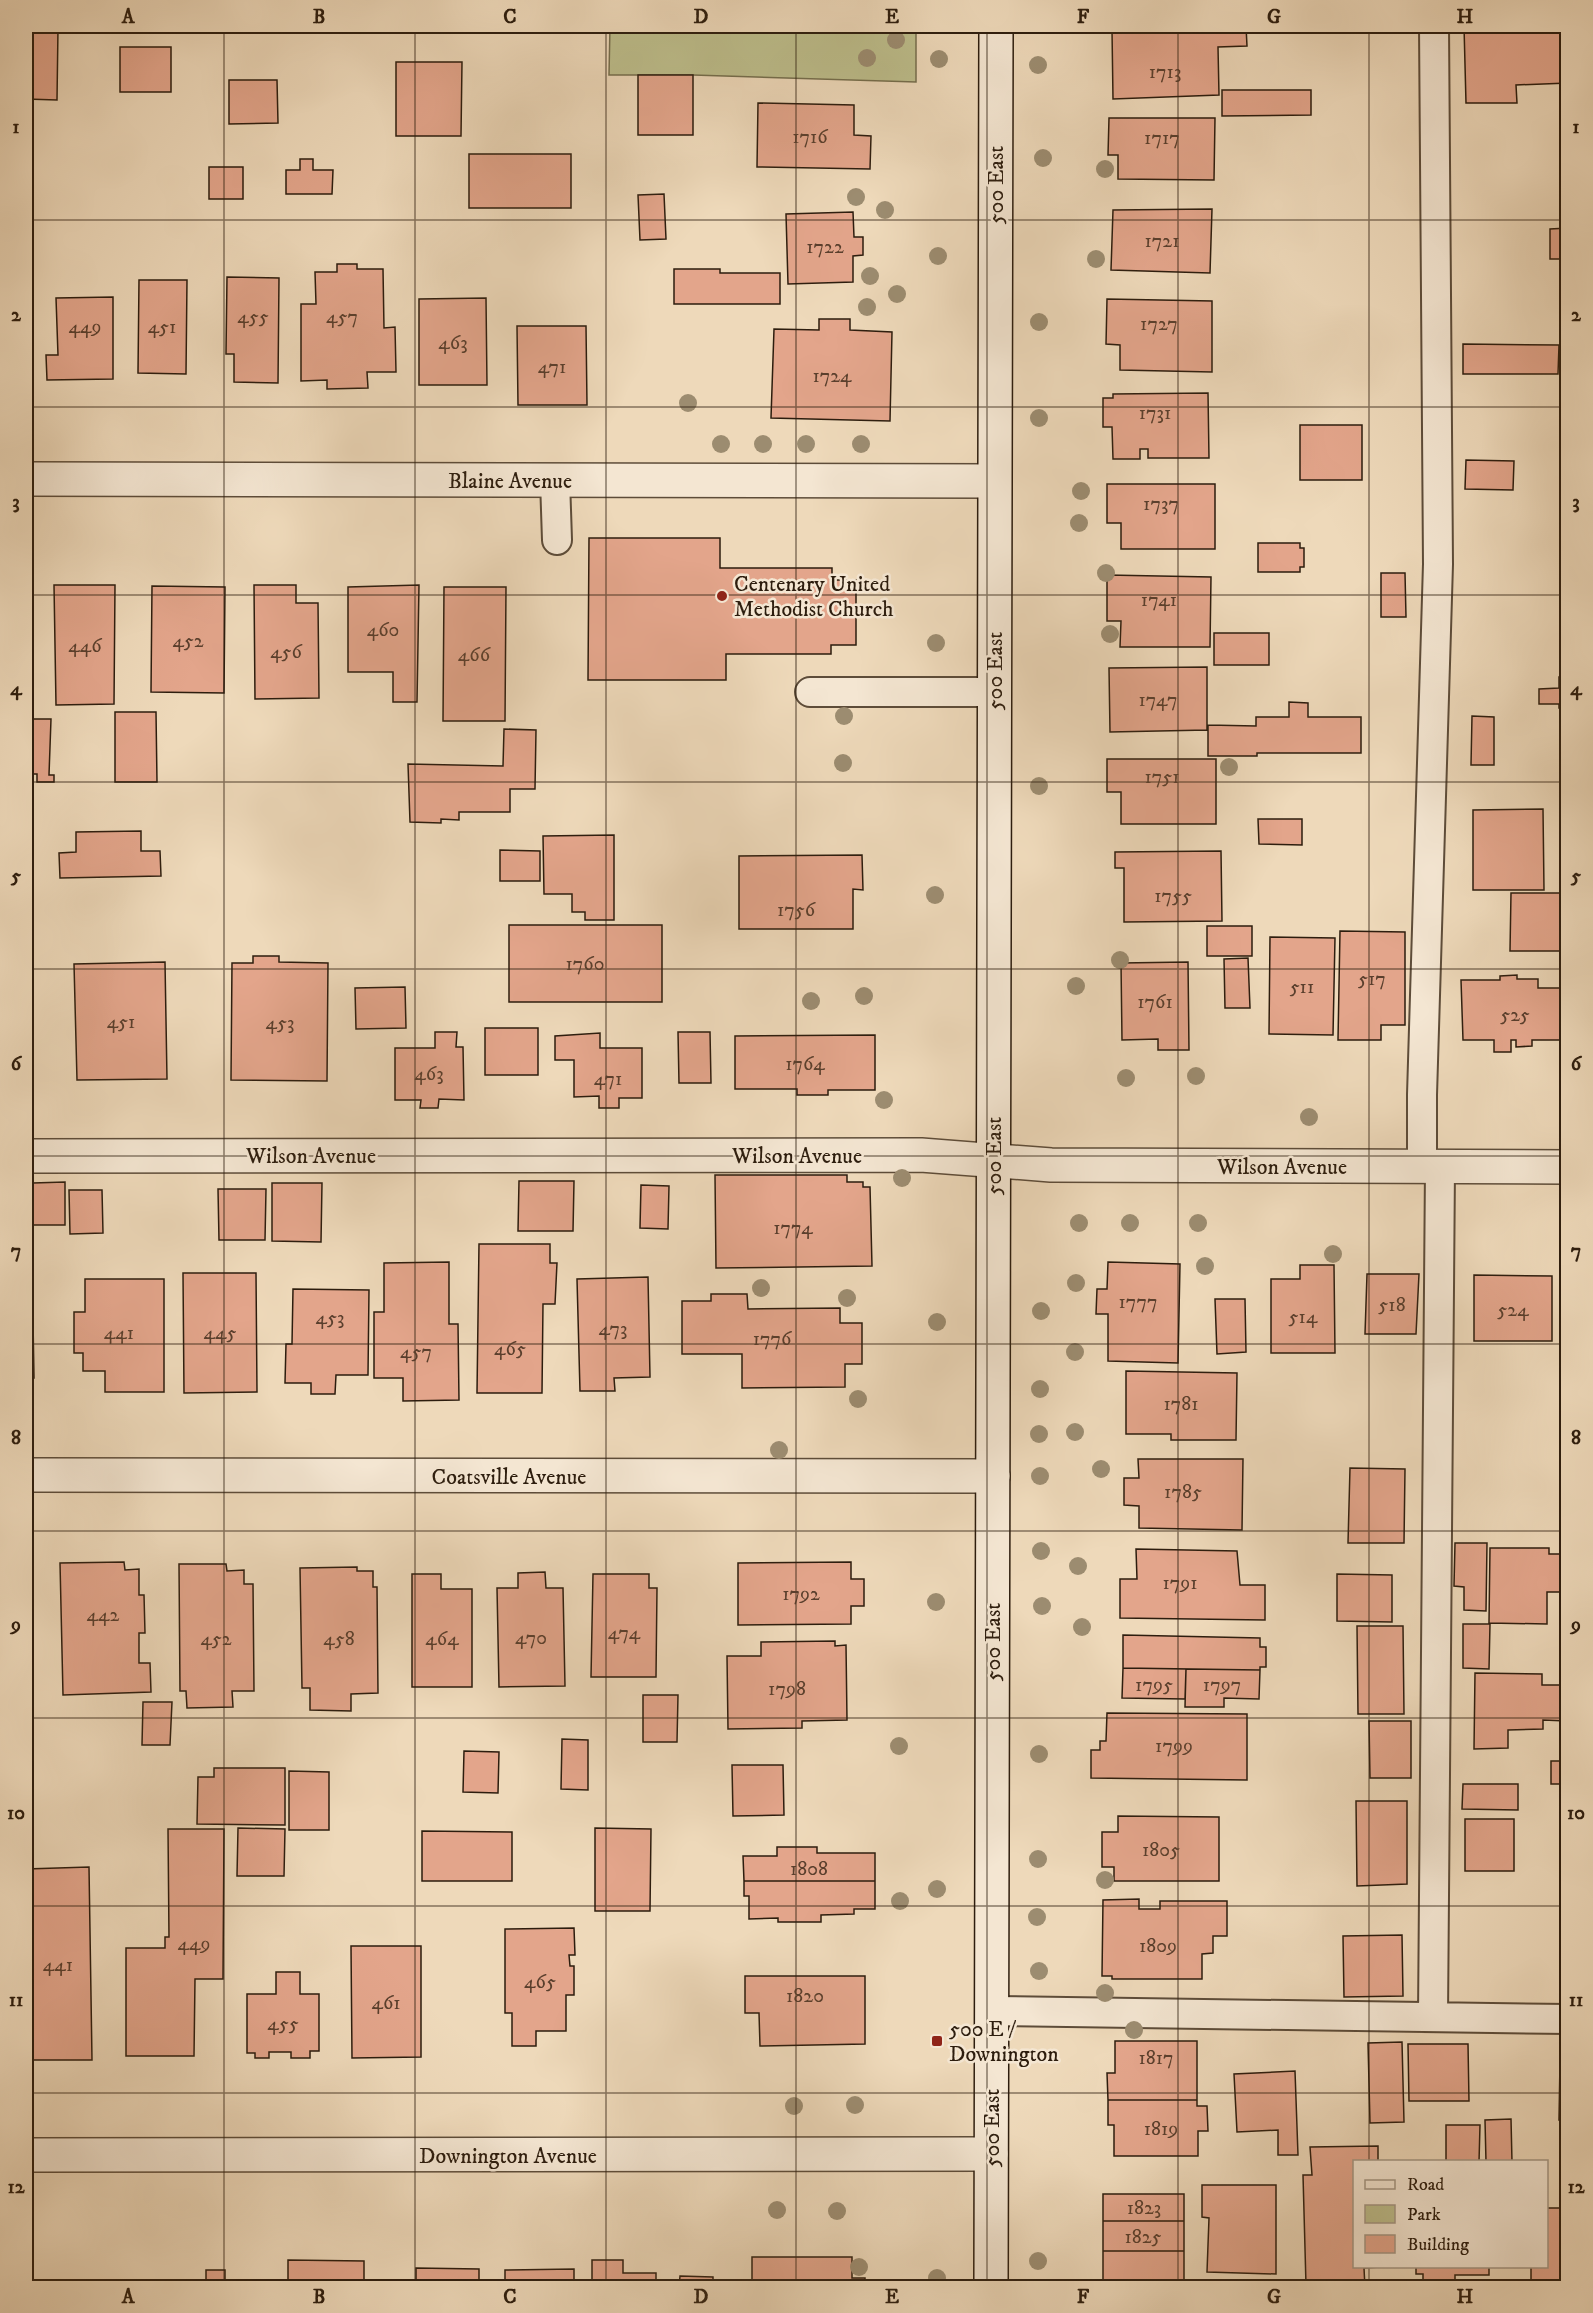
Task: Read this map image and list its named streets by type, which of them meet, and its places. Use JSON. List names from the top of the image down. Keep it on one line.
{"streets":{"street":["500 East","Blaine Avenue","Wilson Avenue","Coatsville Avenue","Downington Avenue"]},"crossings":[["500 East","Blaine Avenue"],["500 East","Wilson Avenue"],["500 East","Coatsville Avenue"],["500 East","Downington Avenue"]],"places":{"other":["Centenary United Methodist Church"],"transit":["500 E / Downington"]},"house_numbers":["1713","1716","1717","1721","1722","455","457","1727","449","451","463","471","1724","1731","1737","1741","460","452","446","456","466","1747","1751","1755","1756","1760","517","511","1761","525","451","453","1764","463","471","1774","1777","518","524","514","453","473","441","445","1776","465","457","1781","1785","1791","1792","442","474","470","452","458","464","1795","1797","1798","1799","1805","1808","449","1809","441","465","1820","461","455","1817","1819","1823","1825"],"legend":["Road","Park","Building"],"grid":{"columns":["A","B","C","D","E","F","G","H"],"rows":["1","2","3","4","5","6","7","8","9","10","11","12"]}}
